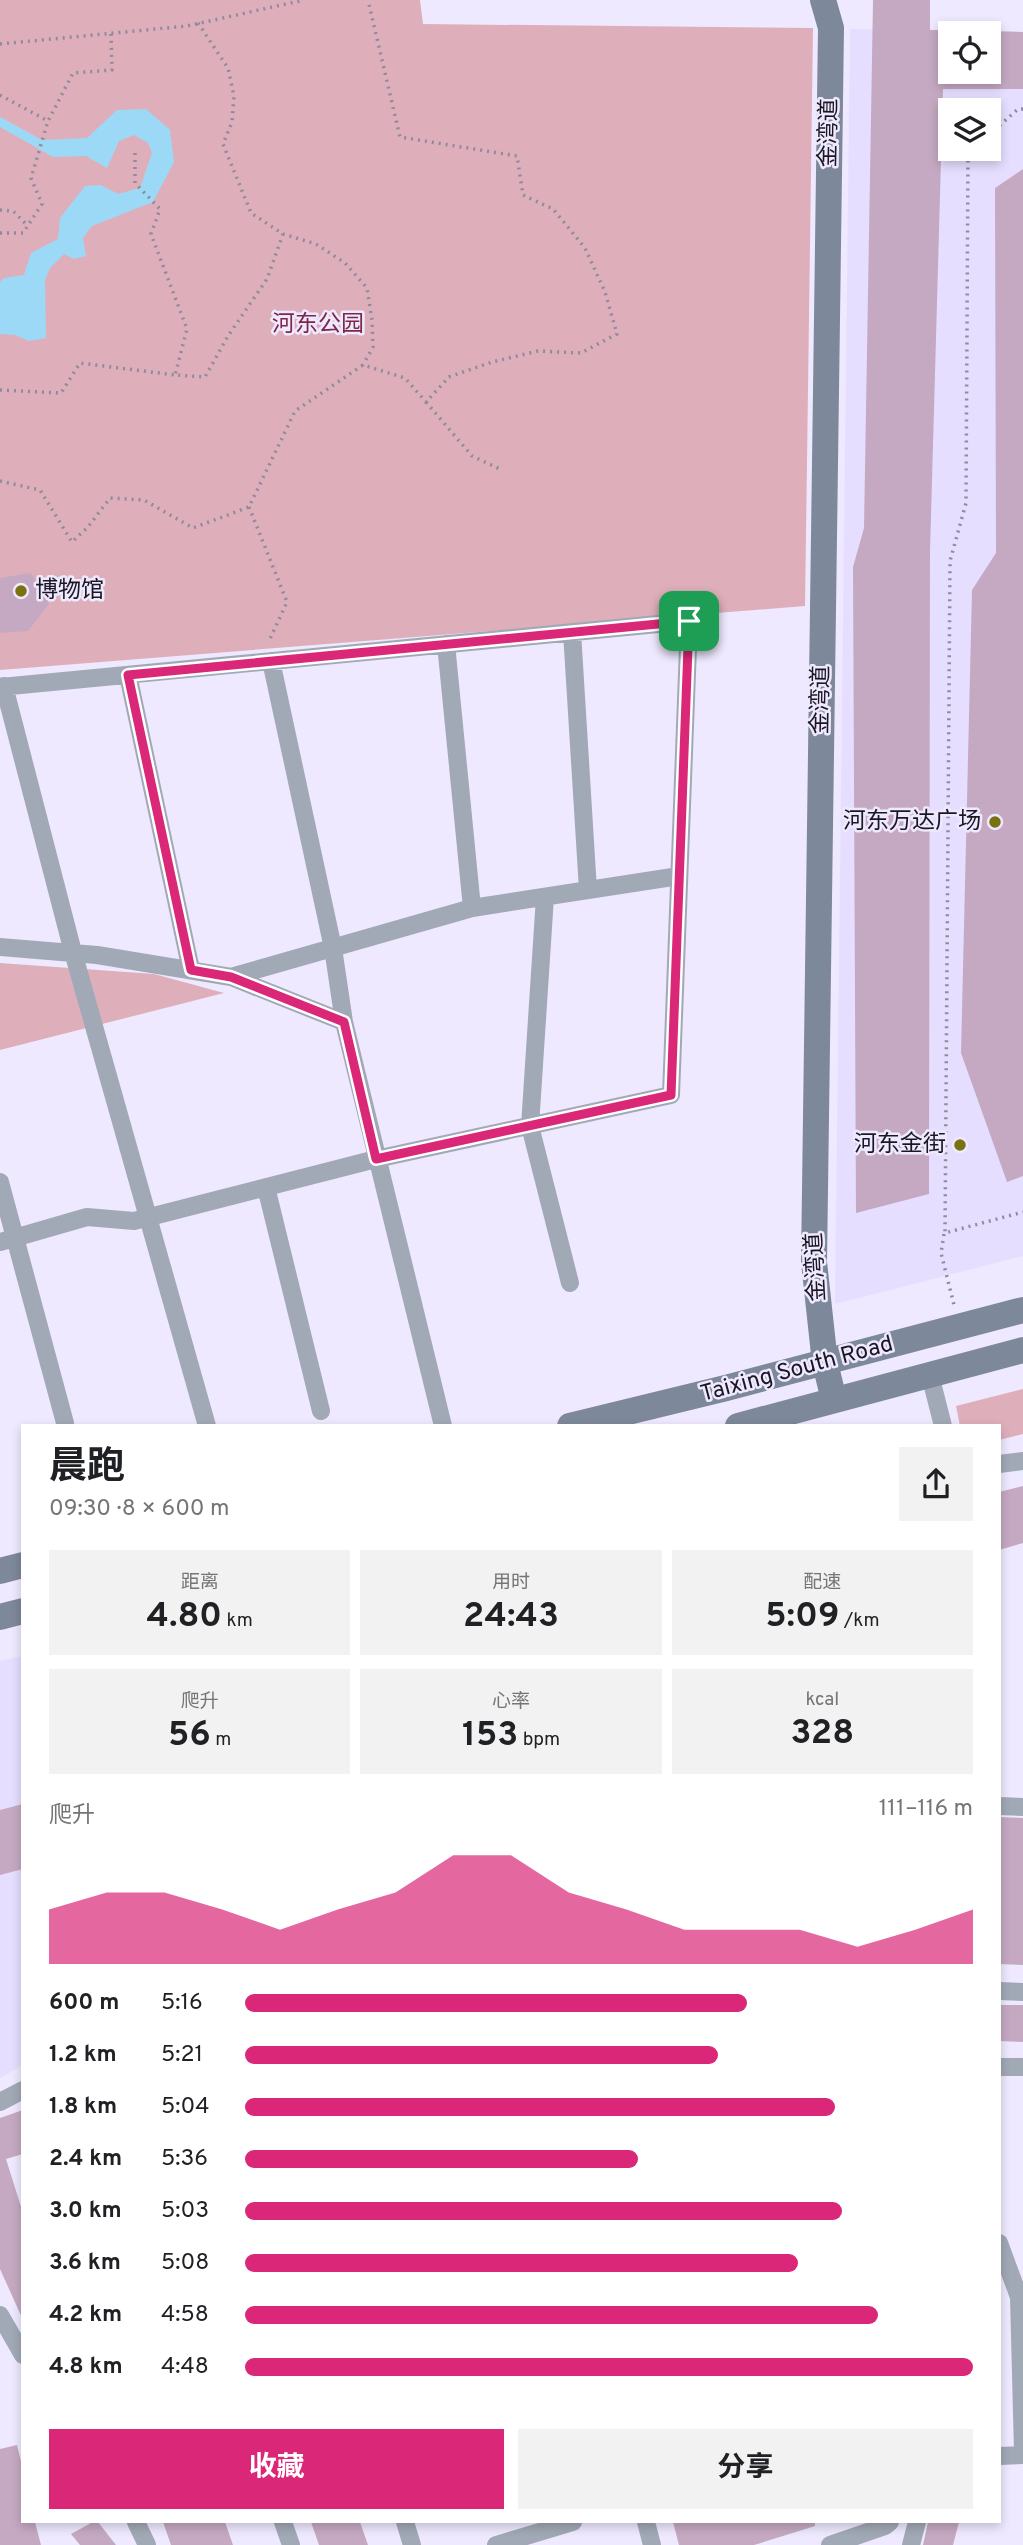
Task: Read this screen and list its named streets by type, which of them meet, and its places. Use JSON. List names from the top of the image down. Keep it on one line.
{"streets":{"street":["金湾道","Taixing South Road"]},"crossings":[["金湾道","Taixing South Road"]],"parks":["河东公园"],"places":["博物馆","河东万达广场","河东金街"],"page":{"heading":["晨跑","09:30 · 8 × 600 m"],"stats":[["距离","4.80 km"],["用时","24:43"],["配速","5:09 /km"],["爬升","56 m"],["心率","153 bpm"],["kcal","328"]],"chart":["爬升","111–116 m"],"list":[{"name":"600 m","note":"5:16"},{"name":"1.2 km","note":"5:21"},{"name":"1.8 km","note":"5:04"},{"name":"2.4 km","note":"5:36"},{"name":"3.0 km","note":"5:03"},{"name":"3.6 km","note":"5:08"},{"name":"4.2 km","note":"4:58"},{"name":"4.8 km","note":"4:48"}],"buttons":["收藏","分享"]}}
